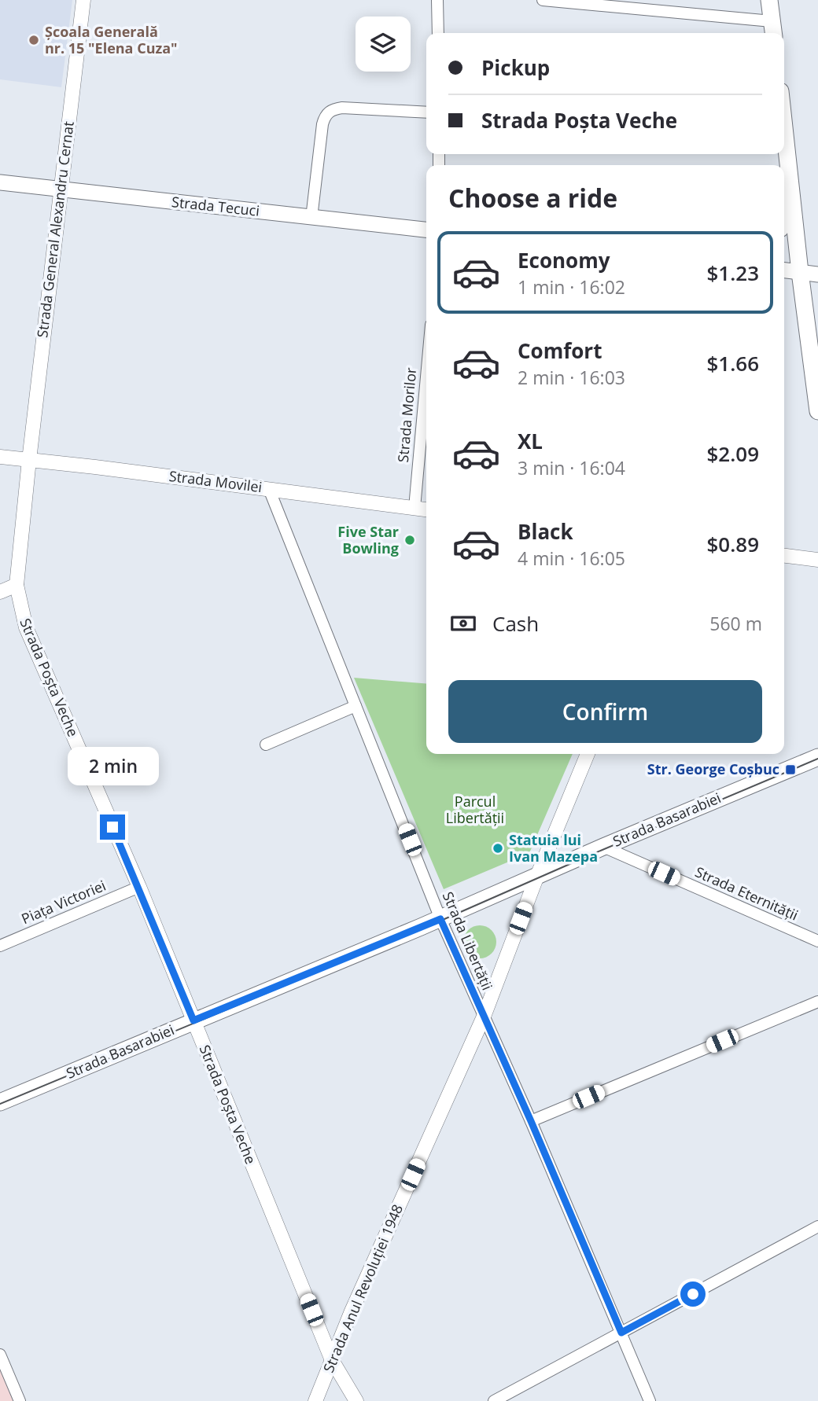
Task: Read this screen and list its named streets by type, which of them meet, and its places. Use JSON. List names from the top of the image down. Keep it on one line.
{"streets":{"main road":["Strada Tecuci","Strada Basarabiei"],"street":["Strada General Alexandru Cernat","Strada Morilor","Strada Movilei","Strada Poșta Veche","Strada Eternității","Piața Victoriei","Strada Libertății","Strada Anul Revoluției 1948"]},"crossings":[["Strada Tecuci","Strada General Alexandru Cernat"],["Strada General Alexandru Cernat","Strada Movilei"],["Strada General Alexandru Cernat","Strada Poșta Veche"],["Strada Morilor","Strada Movilei"],["Strada Movilei","Strada Poșta Veche"],["Strada Movilei","Strada Libertății"],["Strada Poșta Veche","Strada Basarabiei"],["Strada Poșta Veche","Piața Victoriei"],["Strada Poșta Veche","Strada Anul Revoluției 1948"],["Strada Basarabiei","Strada Eternității"],["Strada Basarabiei","Strada Libertății"],["Strada Basarabiei","Strada Anul Revoluției 1948"],["Strada Libertății","Strada Anul Revoluției 1948"]],"parks":["Parcul Libertății"],"places":{"other":["Școala Generală nr. 15 \"Elena Cuza\"","Five Star Bowling","Statuia lui Ivan Mazepa"],"transit":["Str. George Coșbuc"]},"page":{"banner":["Pickup","Strada Poșta Veche"],"heading":"Choose a ride","list":[{"name":"Economy","note":"1 min · 16:02","value":"$1.23"},{"name":"Comfort","note":"2 min · 16:03","value":"$1.66"},{"name":"XL","note":"3 min · 16:04","value":"$2.09"},{"name":"Black","note":"4 min · 16:05","value":"$0.89"}],"pay":["Cash","560 m"],"buttons":"Confirm","bubble":"2 min"}}
